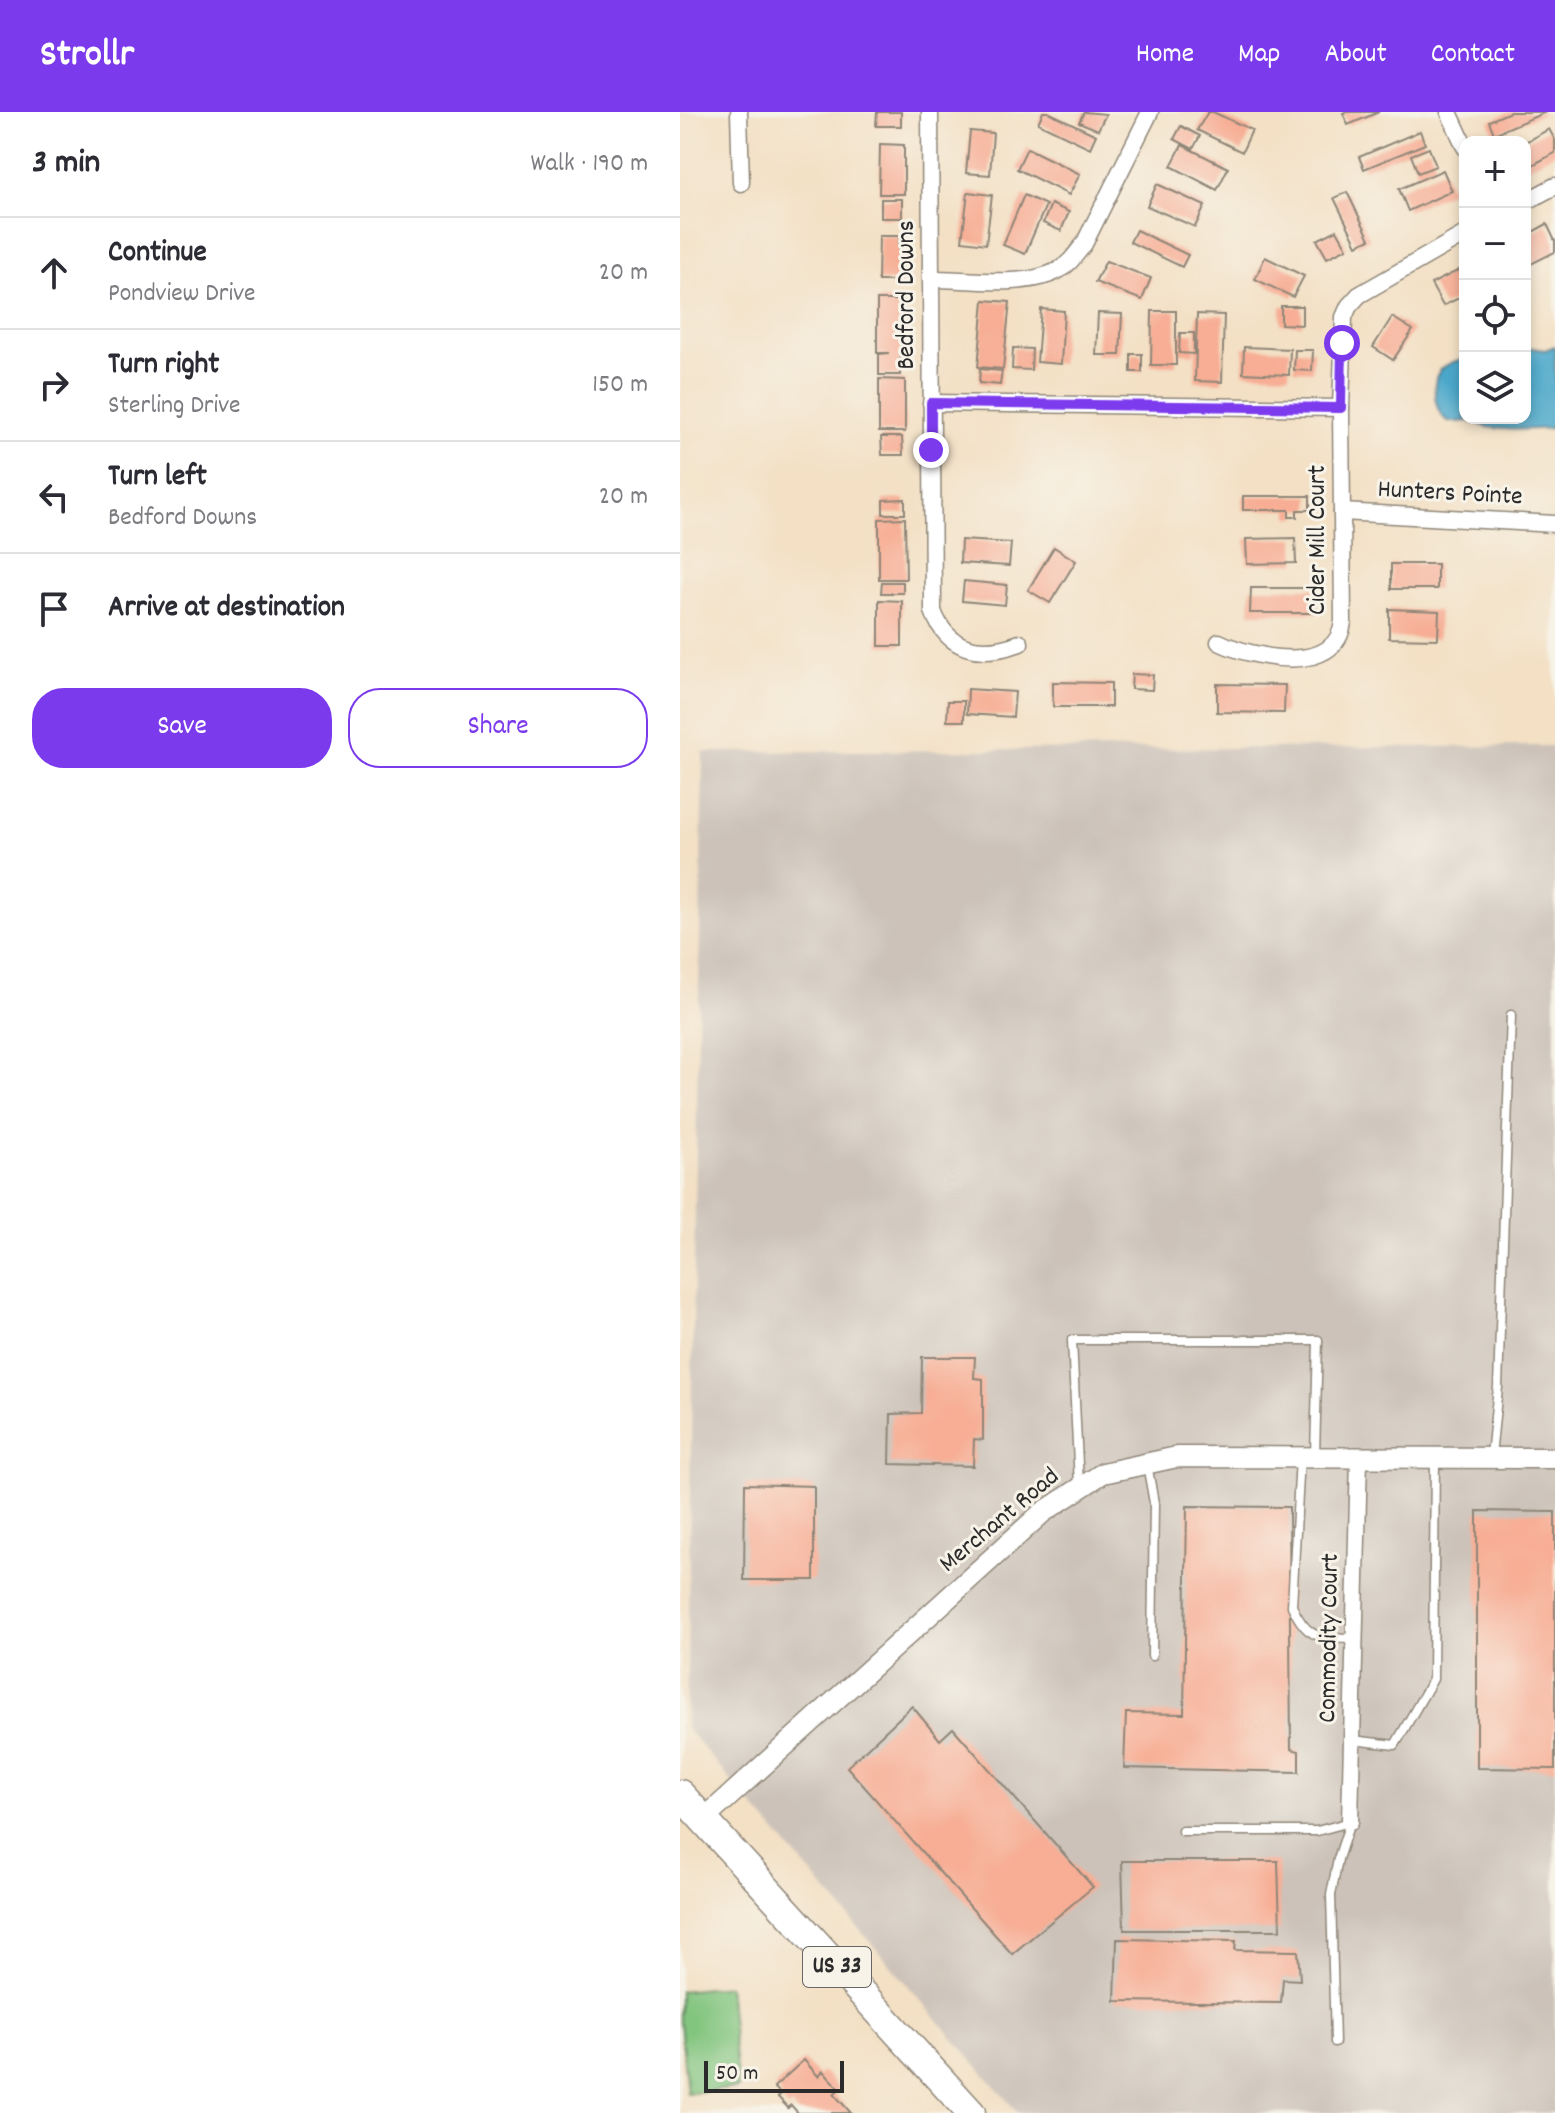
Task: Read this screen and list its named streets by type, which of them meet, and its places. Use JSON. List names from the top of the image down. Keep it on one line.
{"streets":{"highway":["US 33"],"street":["Bedford Downs","Hunters Pointe","Cider Mill Court","Merchant Road","Commodity Court"]},"crossings":[["Hunters Pointe","Cider Mill Court"],["Merchant Road","Commodity Court"],["Merchant Road","US 33"]],"scale_bar":"50 m","page":{"header":"Strollr","nav":["Home","Map","About","Contact"],"heading":["3 min","Walk · 190 m"],"map_buttons":["+","−"],"list":[["Continue","Pondview Drive","20 m"],["Turn right","Sterling Drive","150 m"],["Turn left","Bedford Downs","20 m"],"Arrive at destination"],"buttons":["Save","Share"],"scale":"50 m"}}
